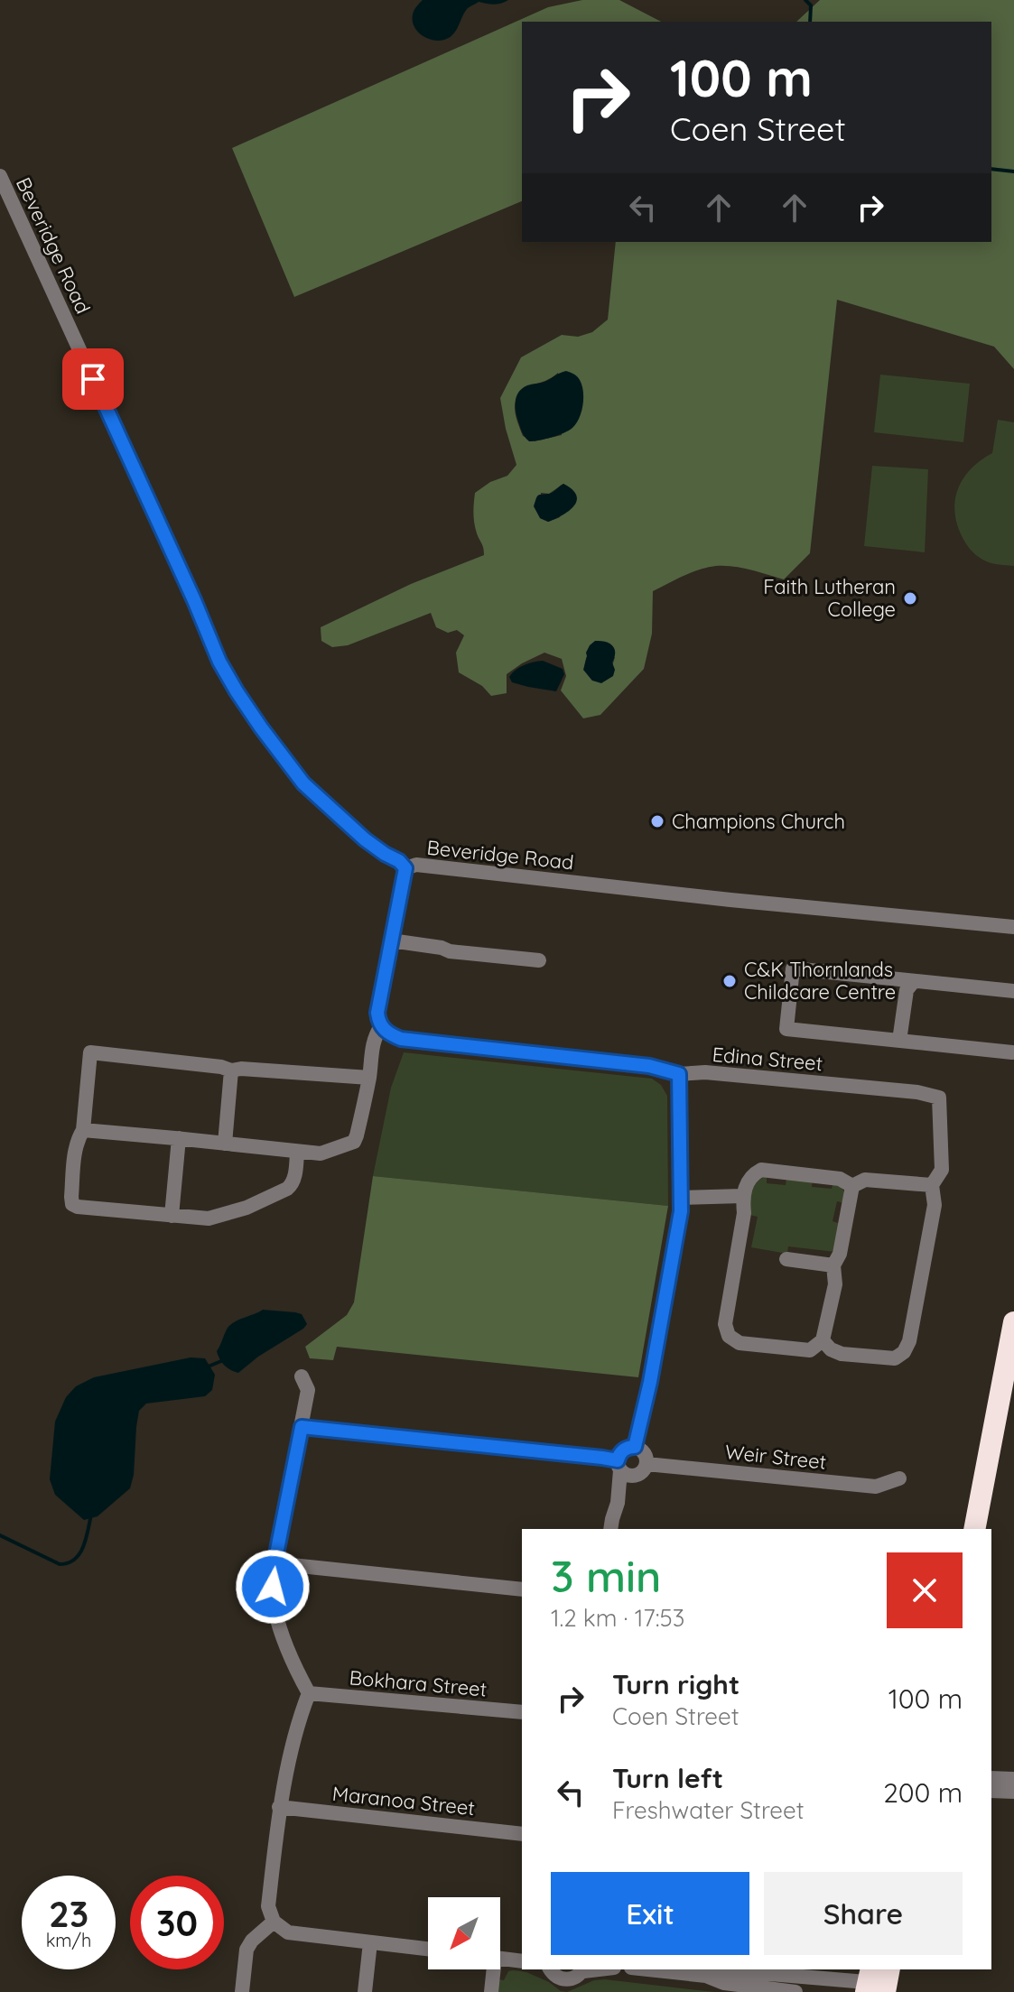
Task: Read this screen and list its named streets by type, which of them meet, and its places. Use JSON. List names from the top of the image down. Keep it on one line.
{"streets":{"street":["Beveridge Road","Edina Street","Weir Street","Bokhara Street","Maranoa Street"]},"places":["Faith Lutheran College","Champions Church","C&K Thornlands Childcare Centre"],"north":"bottom left","page":{"turn":["100 m","Coen Street"],"heading":["3 min","1.2 km · 17:53"],"list":[{"name":"Turn right","note":"Coen Street","value":"100 m"},{"name":"Turn left","note":"Freshwater Street","value":"200 m"}],"buttons":["Exit","Share"],"speed":"23 km/h","limit":"30"}}
